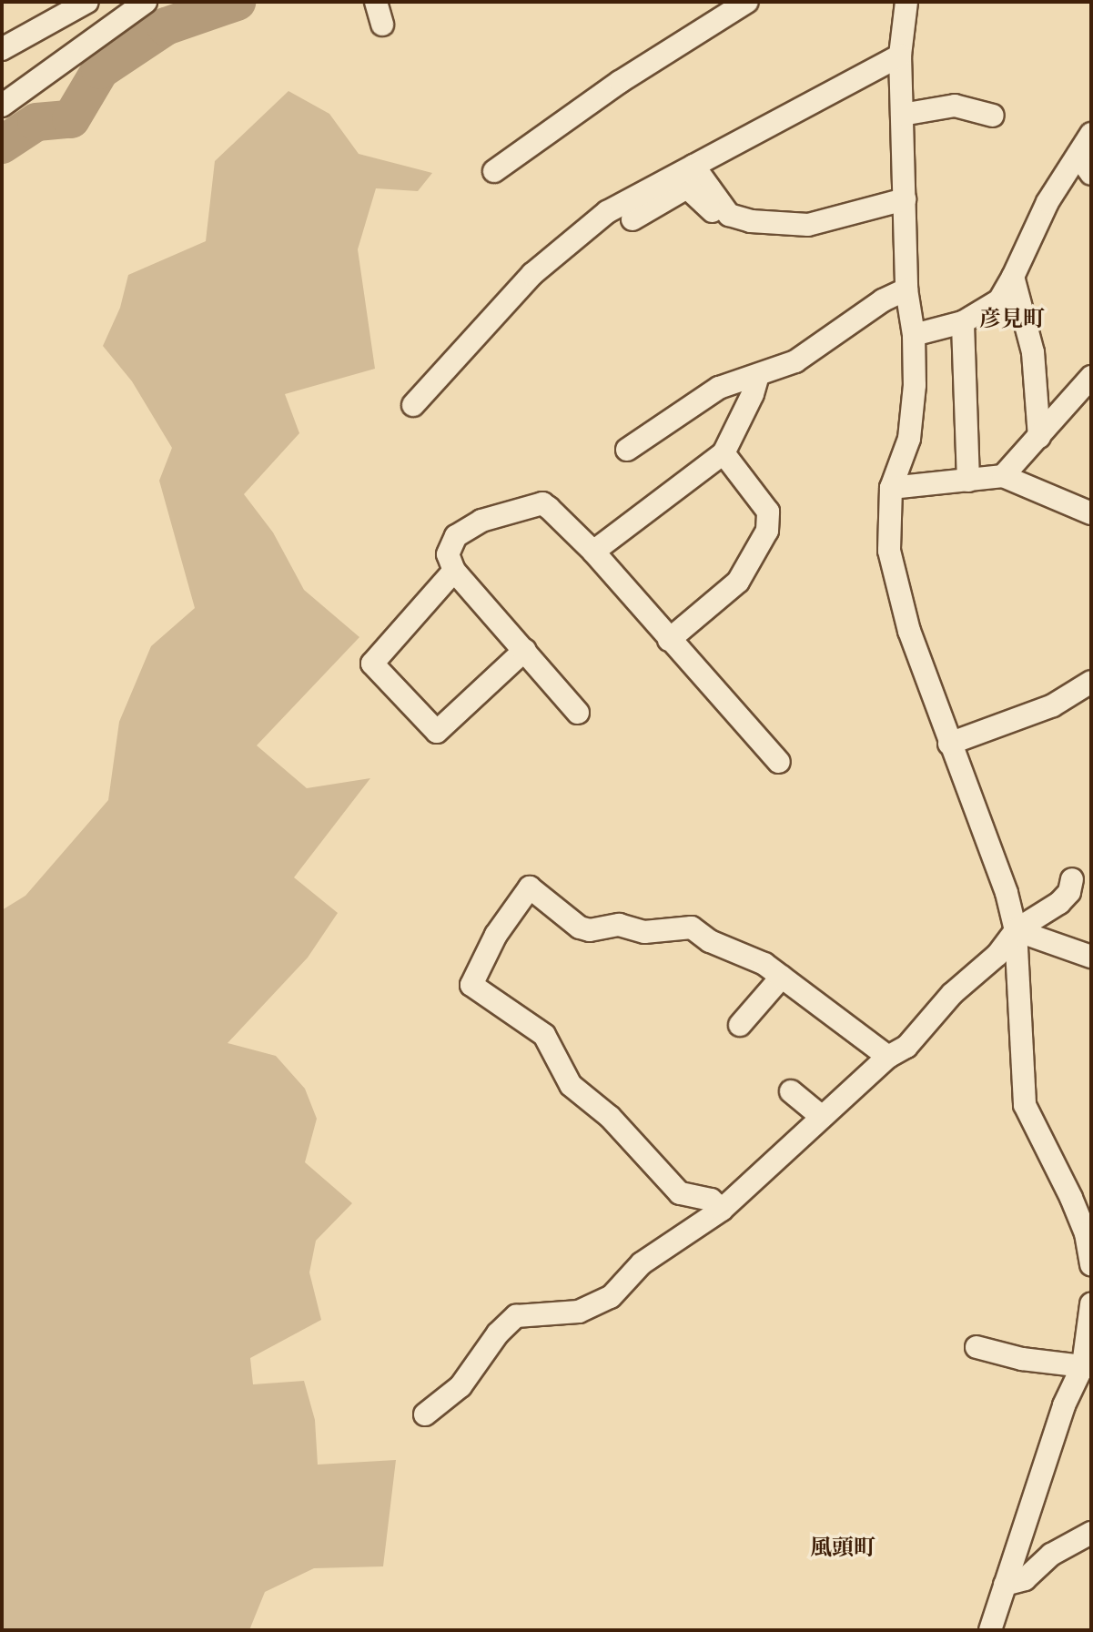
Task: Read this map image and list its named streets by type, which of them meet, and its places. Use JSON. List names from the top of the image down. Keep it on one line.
{"districts":["彦見町","風頭町"]}
